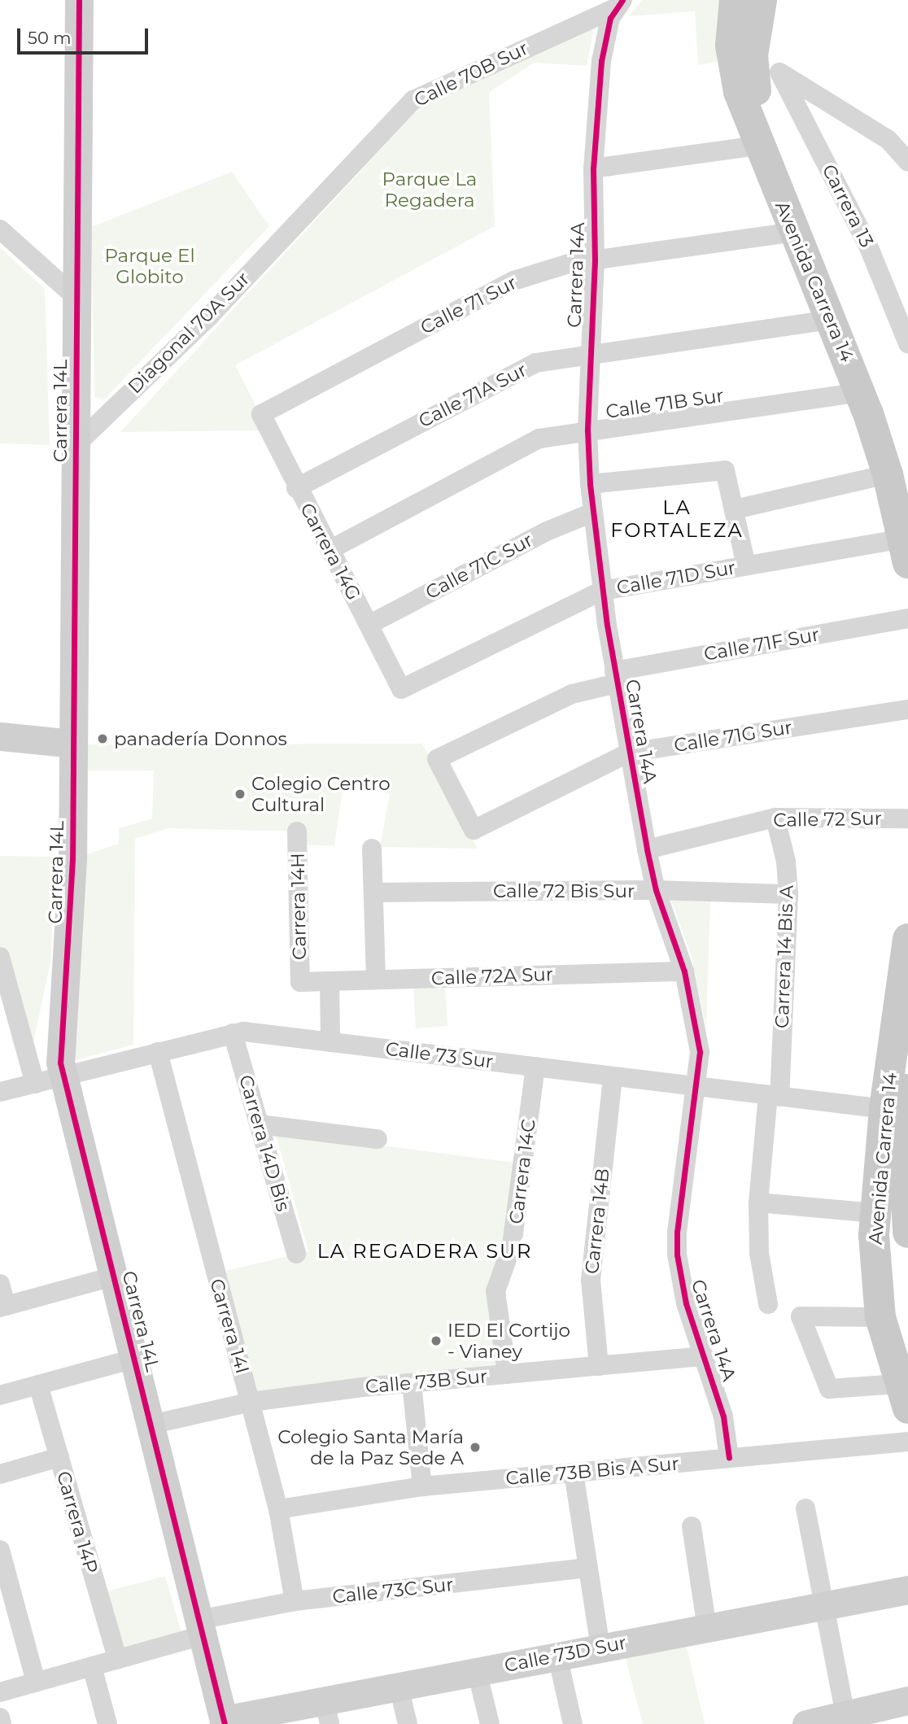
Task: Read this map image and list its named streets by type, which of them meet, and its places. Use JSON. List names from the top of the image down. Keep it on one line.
{"streets":{"main road":["Avenida Carrera 14"],"street":["Calle 70B Sur","Carrera 13","Carrera 14A","Calle 71 Sur","Diagonal 70A Sur","Calle 71A Sur","Calle 71B Sur","Carrera 14L","Carrera 14G","Calle 71C Sur","Calle 71D Sur","Calle 71F Sur","Calle 71G Sur","Calle 72 Sur","Calle 72 Bis Sur","Carrera 14H","Carrera 14 Bis A","Calle 72A Sur","Calle 73 Sur","Carrera 14D Bis","Carrera 14C","Carrera 14B","Carrera 14I","Calle 73B Sur","Calle 73B Bis A Sur","Carrera 14P","Calle 73C Sur","Calle 73D Sur"]},"crossings":[["Calle 70B Sur","Carrera 14A"],["Calle 70B Sur","Diagonal 70A Sur"],["Carrera 14A","Calle 71 Sur"],["Carrera 14A","Calle 71A Sur"],["Carrera 14A","Calle 71B Sur"],["Carrera 14A","Calle 71C Sur"],["Carrera 14A","Calle 71D Sur"],["Carrera 14A","Calle 71F Sur"],["Carrera 14A","Calle 71G Sur"],["Carrera 14A","Calle 72 Sur"],["Carrera 14A","Calle 72 Bis Sur"],["Carrera 14A","Calle 72A Sur"],["Carrera 14A","Calle 73 Sur"],["Carrera 14A","Calle 73B Sur"],["Carrera 14A","Calle 73B Bis A Sur"],["Avenida Carrera 14","Calle 71 Sur"],["Avenida Carrera 14","Calle 71A Sur"],["Avenida Carrera 14","Calle 71B Sur"],["Avenida Carrera 14","Calle 71D Sur"],["Avenida Carrera 14","Calle 73 Sur"],["Calle 71 Sur","Carrera 14G"],["Diagonal 70A Sur","Carrera 14L"],["Calle 71A Sur","Carrera 14G"],["Calle 71B Sur","Carrera 14G"],["Carrera 14L","Calle 73 Sur"],["Carrera 14L","Calle 73B Sur"],["Carrera 14L","Calle 73C Sur"],["Carrera 14L","Calle 73D Sur"],["Carrera 14G","Calle 71C Sur"],["Carrera 14G","Calle 71D Sur"],["Calle 71F Sur","Calle 71G Sur"],["Calle 72 Sur","Carrera 14 Bis A"],["Calle 72 Bis Sur","Carrera 14 Bis A"],["Carrera 14H","Calle 72A Sur"],["Carrera 14 Bis A","Calle 73 Sur"],["Calle 73 Sur","Carrera 14D Bis"],["Calle 73 Sur","Carrera 14C"],["Calle 73 Sur","Carrera 14B"],["Calle 73 Sur","Carrera 14I"],["Carrera 14C","Calle 73B Sur"],["Carrera 14B","Calle 73B Sur"],["Carrera 14I","Calle 73B Sur"],["Carrera 14I","Calle 73B Bis A Sur"],["Carrera 14I","Calle 73C Sur"],["Carrera 14P","Calle 73C Sur"]],"districts":["LA FORTALEZA","LA REGADERA SUR"],"parks":["Parque La Regadera","Parque El Globito"],"places":["panadería Donnos","Colegio Centro Cultural","IED El Cortijo - Vianey","Colegio Santa María de la Paz Sede A"],"scale_bar":"50 m"}
